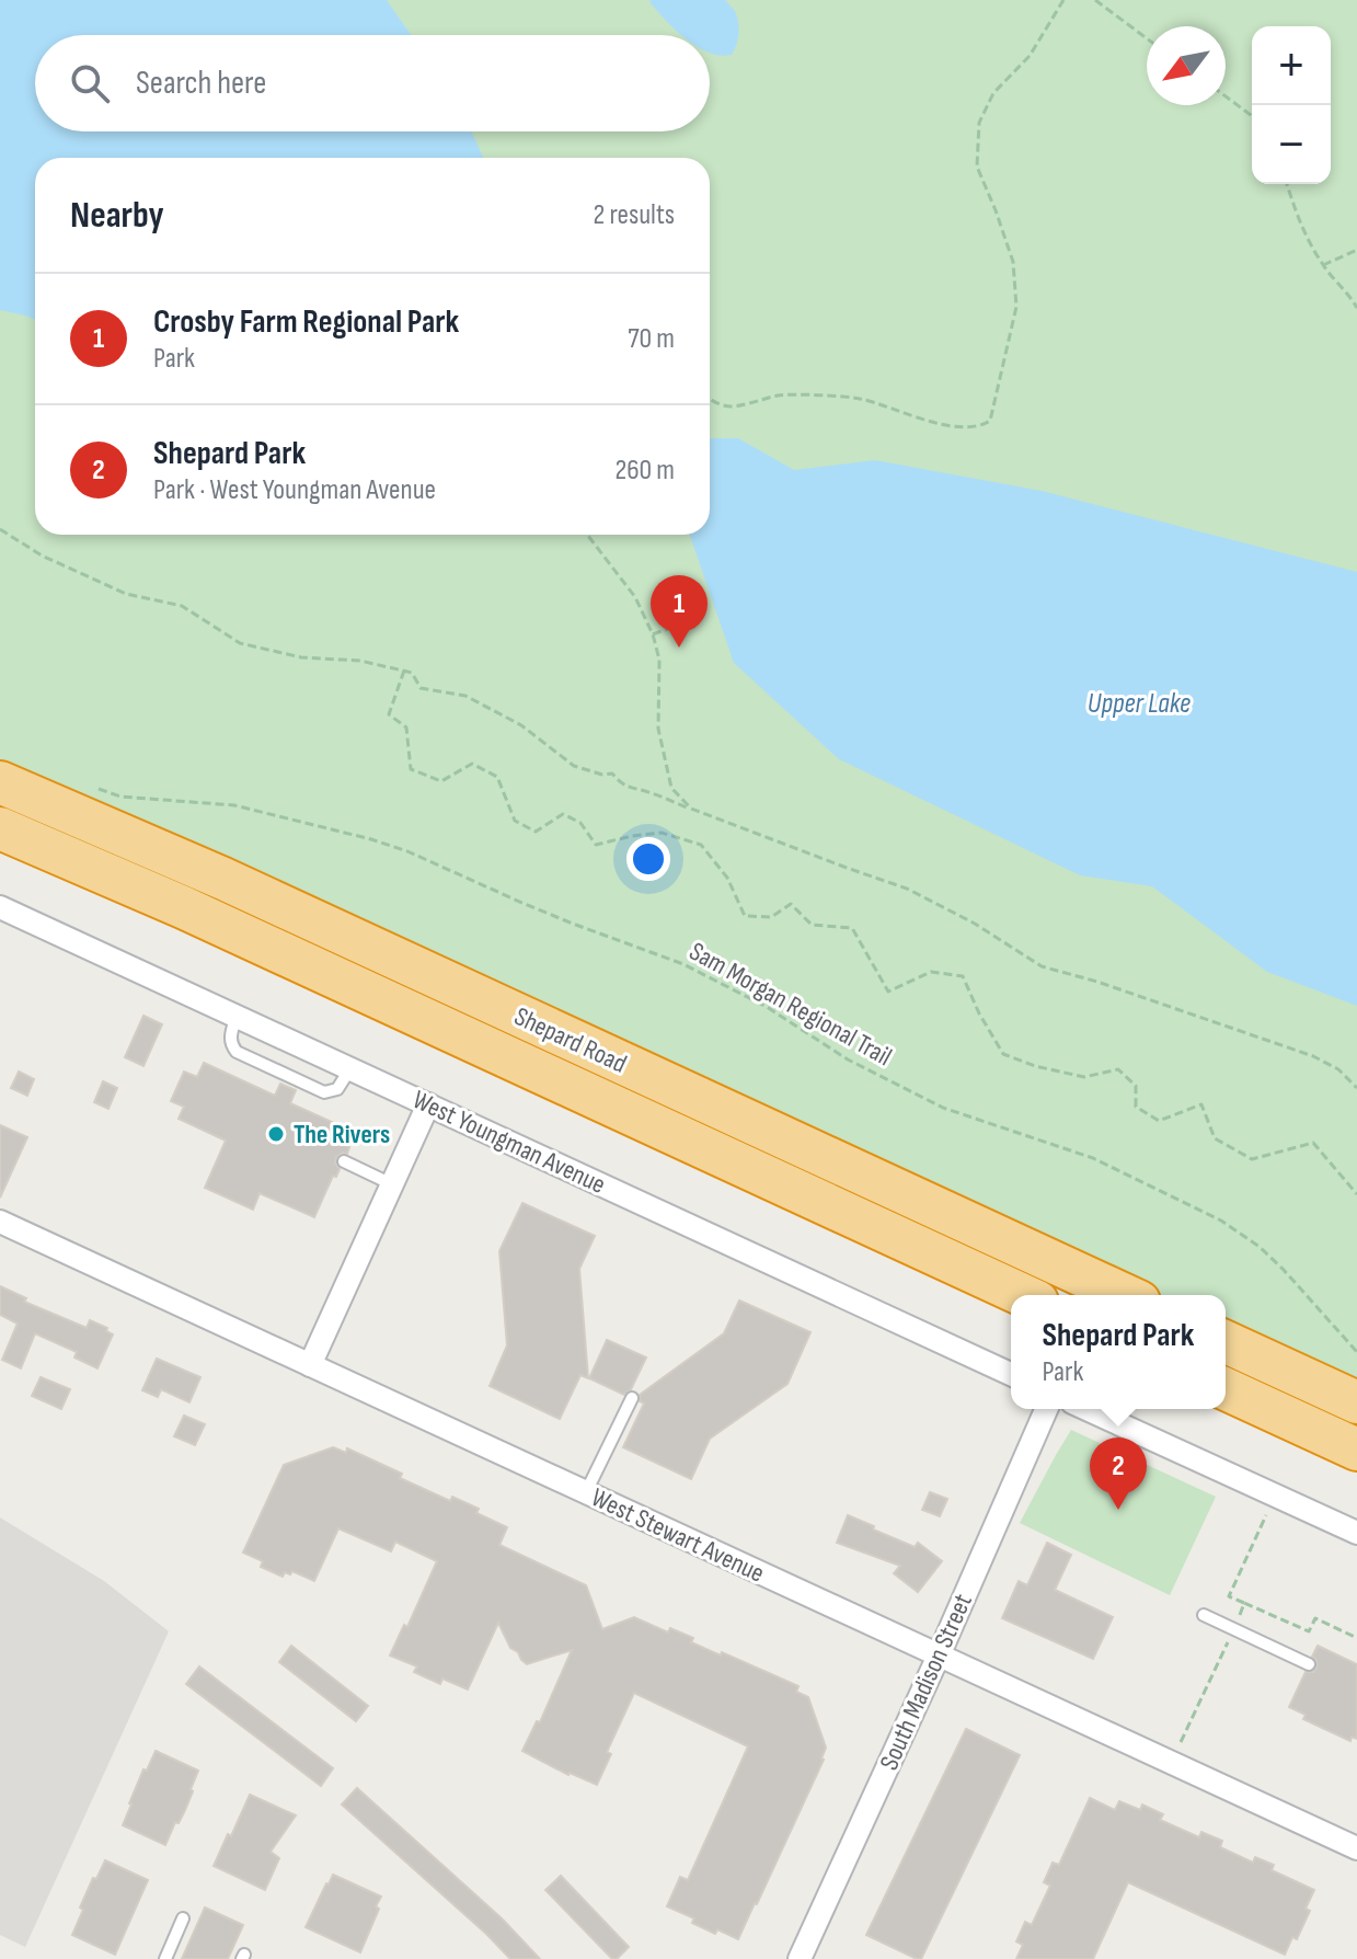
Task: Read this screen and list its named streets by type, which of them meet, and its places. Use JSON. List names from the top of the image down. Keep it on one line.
{"streets":{"highway":["Shepard Road"],"street":["West Youngman Avenue","West Stewart Avenue","South Madison Street"],"path":["Sam Morgan Regional Trail"]},"crossings":[["West Stewart Avenue","South Madison Street"]],"water":["Upper Lake"],"places":["The Rivers"],"north":"bottom left","page":{"map_buttons":["+","−"],"search":"Search here","heading":["Nearby","2 results"],"list":[{"mark":"1","name":"Crosby Farm Regional Park","note":"Park","value":"70 m"},{"mark":"2","name":"Shepard Park","note":"Park · West Youngman Avenue","value":"260 m"}],"pins":["1","2"],"popup":["Shepard Park","Park"]}}
